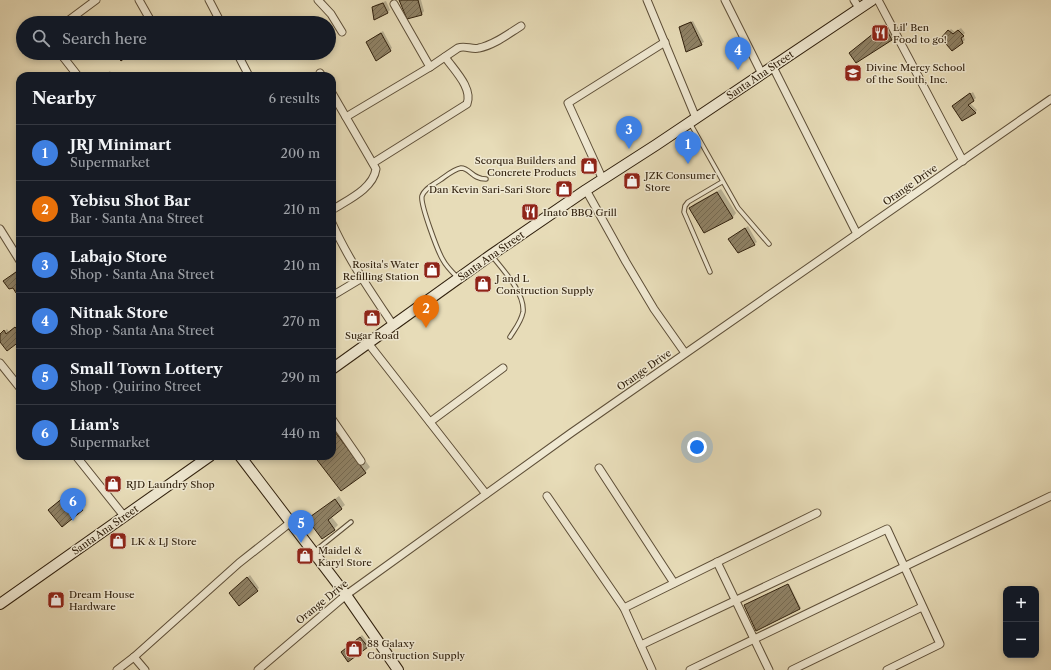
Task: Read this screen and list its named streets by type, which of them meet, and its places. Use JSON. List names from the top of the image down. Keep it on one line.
{"streets":{"main road":["Santa Ana Street"],"street":["Orange Drive"]},"places":{"restaurant":["Lil' Ben Food to go!","Inato BBQ Grill"],"school or university":["Divine Mercy School of the South, Inc."],"shop":["Scorqua Builders and Concrete Products","JZK Consumer Store","Dan Kevin Sari-Sari Store","Rosita's Water Refilling Station","J and L Construction Supply","Sugar Road","RJD Laundry Shop","LK & LJ Store","Maidel & Karyl Store","Dream House Hardware","88 Galaxy Construction Supply"]},"page":{"search":"Search here","pins":["4","3","1","2","6","5"],"heading":["Nearby","6 results"],"list":[{"mark":"1","name":"JRJ Minimart","note":"Supermarket","value":"200 m"},{"mark":"2","name":"Yebisu Shot Bar","note":"Bar · Santa Ana Street","value":"210 m"},{"mark":"3","name":"Labajo Store","note":"Shop · Santa Ana Street","value":"210 m"},{"mark":"4","name":"Nitnak Store","note":"Shop · Santa Ana Street","value":"270 m"},{"mark":"5","name":"Small Town Lottery","note":"Shop · Quirino Street","value":"290 m"},{"mark":"6","name":"Liam's","note":"Supermarket","value":"440 m"}],"map_buttons":["+","−"]}}
